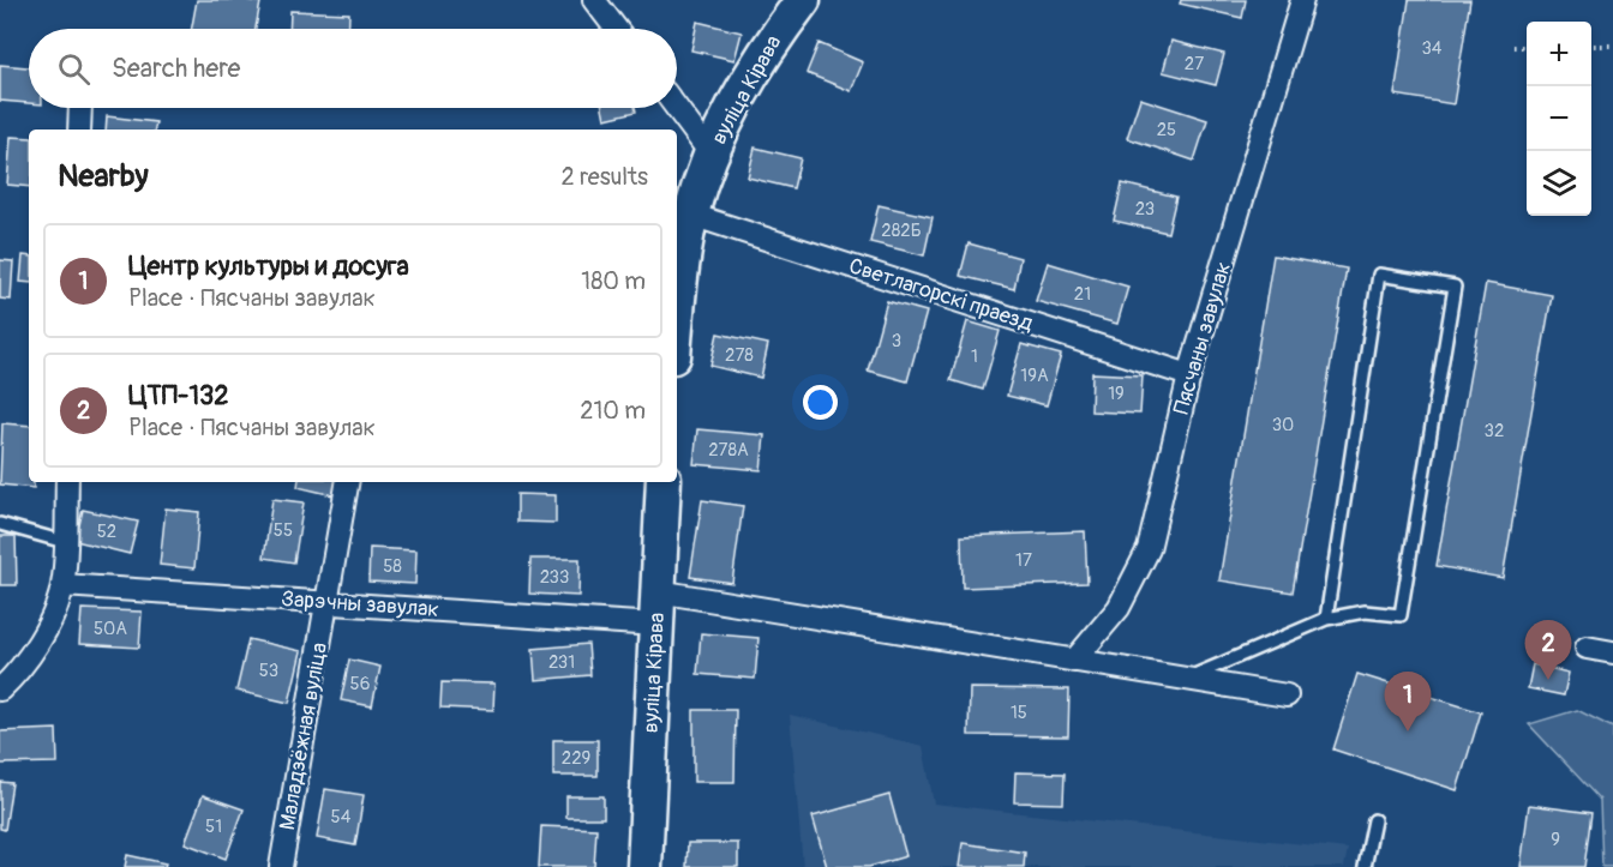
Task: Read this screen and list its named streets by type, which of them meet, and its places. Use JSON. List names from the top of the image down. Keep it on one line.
{"streets":{"main road":["вуліца Кірава"],"street":["Светлагорскі праезд","Пясчаны завулак","Зарэчны завулак","Маладзёжная вуліца"]},"crossings":[["вуліца Кірава","Светлагорскі праезд"],["вуліца Кірава","Зарэчны завулак"],["Светлагорскі праезд","Пясчаны завулак"],["Зарэчны завулак","Маладзёжная вуліца"]],"house_numbers":["34","27","25","23","282Б","21","3","278","1","19А","19","30","32","278А","55","52","17","58","233","50А","231","53","56","15","229","54","51","9"],"page":{"map_buttons":["+","−"],"search":"Search here","heading":["Nearby","2 results"],"list":[{"mark":"1","name":"Центр культуры и досуга","note":"Place · Пясчаны завулак","value":"180 m"},{"mark":"2","name":"ЦТП-132","note":"Place · Пясчаны завулак","value":"210 m"}],"pins":["2","1"]}}
